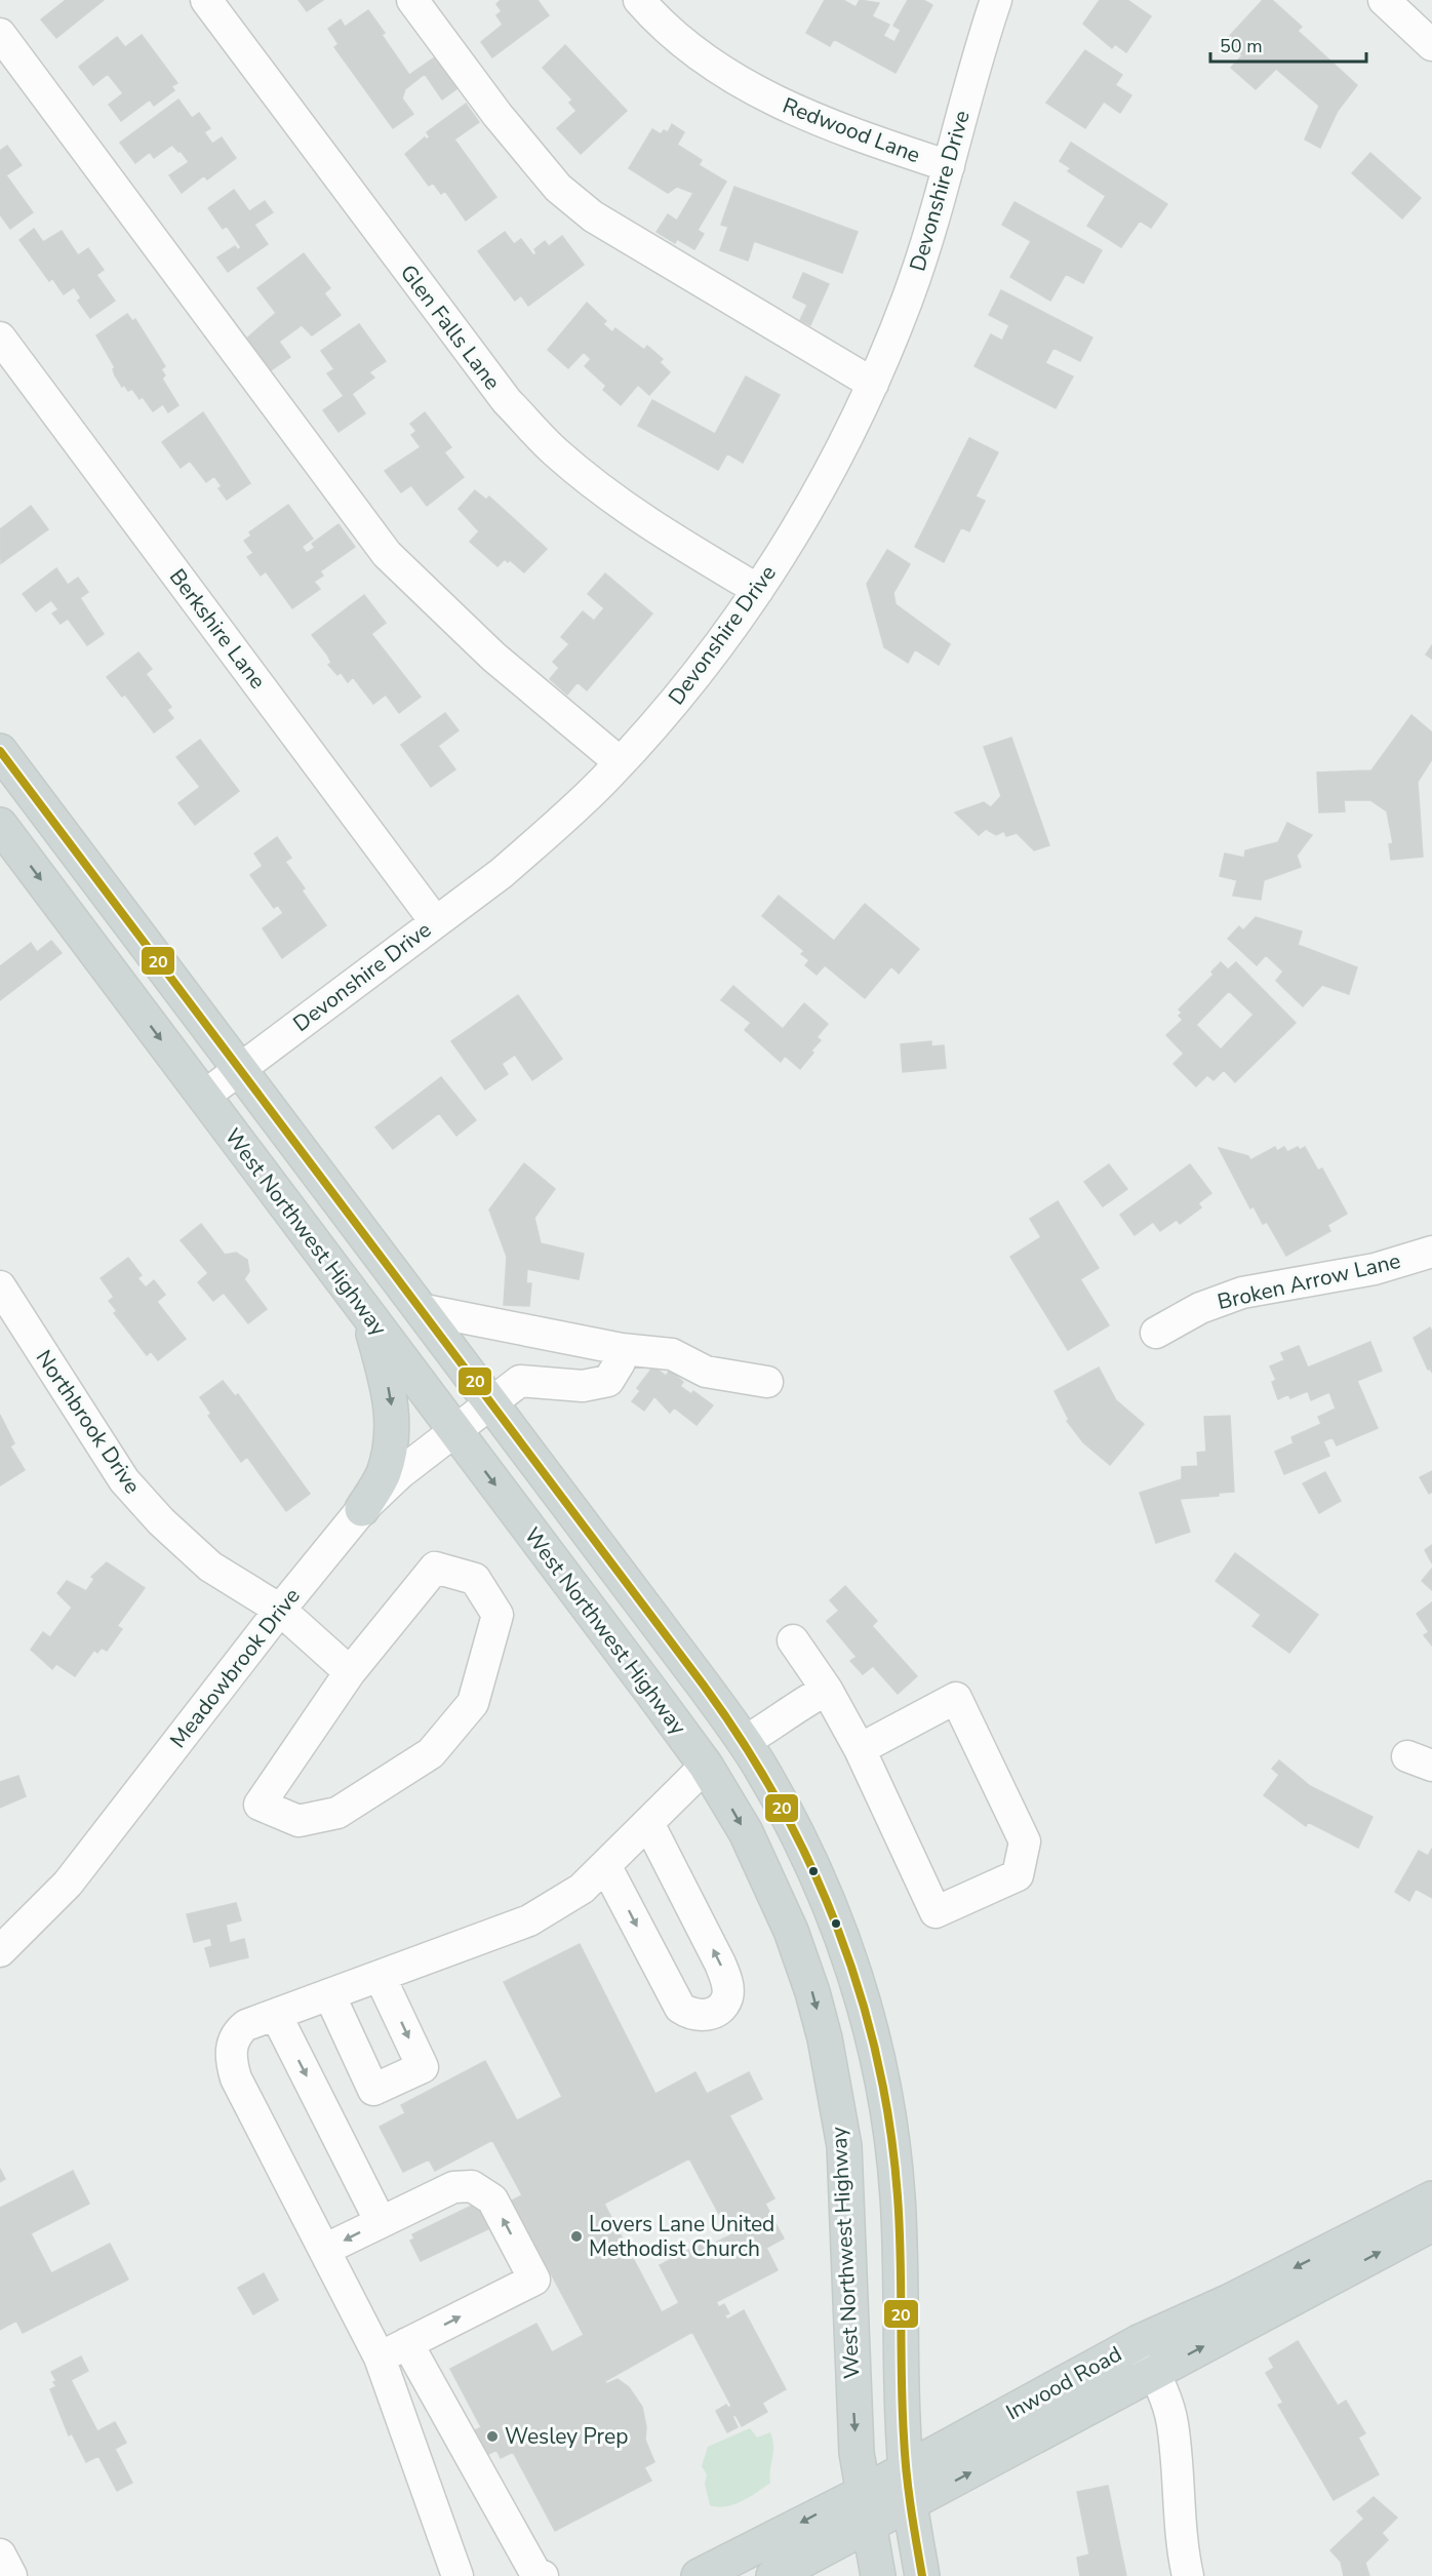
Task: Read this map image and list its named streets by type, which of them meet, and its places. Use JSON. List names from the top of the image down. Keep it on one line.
{"streets":{"main road":["West Northwest Highway","Inwood Road"],"street":["Redwood Lane","Devonshire Drive","Glen Falls Lane","Berkshire Lane","Broken Arrow Lane","Northbrook Drive","Meadowbrook Drive"]},"crossings":[["Redwood Lane","Devonshire Drive"],["Devonshire Drive","Glen Falls Lane"],["Devonshire Drive","Berkshire Lane"],["Devonshire Drive","West Northwest Highway"],["West Northwest Highway","Meadowbrook Drive"],["West Northwest Highway","Inwood Road"],["Northbrook Drive","Meadowbrook Drive"]],"places":["Lovers Lane United Methodist Church","Wesley Prep"],"lines":["transit line 20"],"scale_bar":"50 m"}
